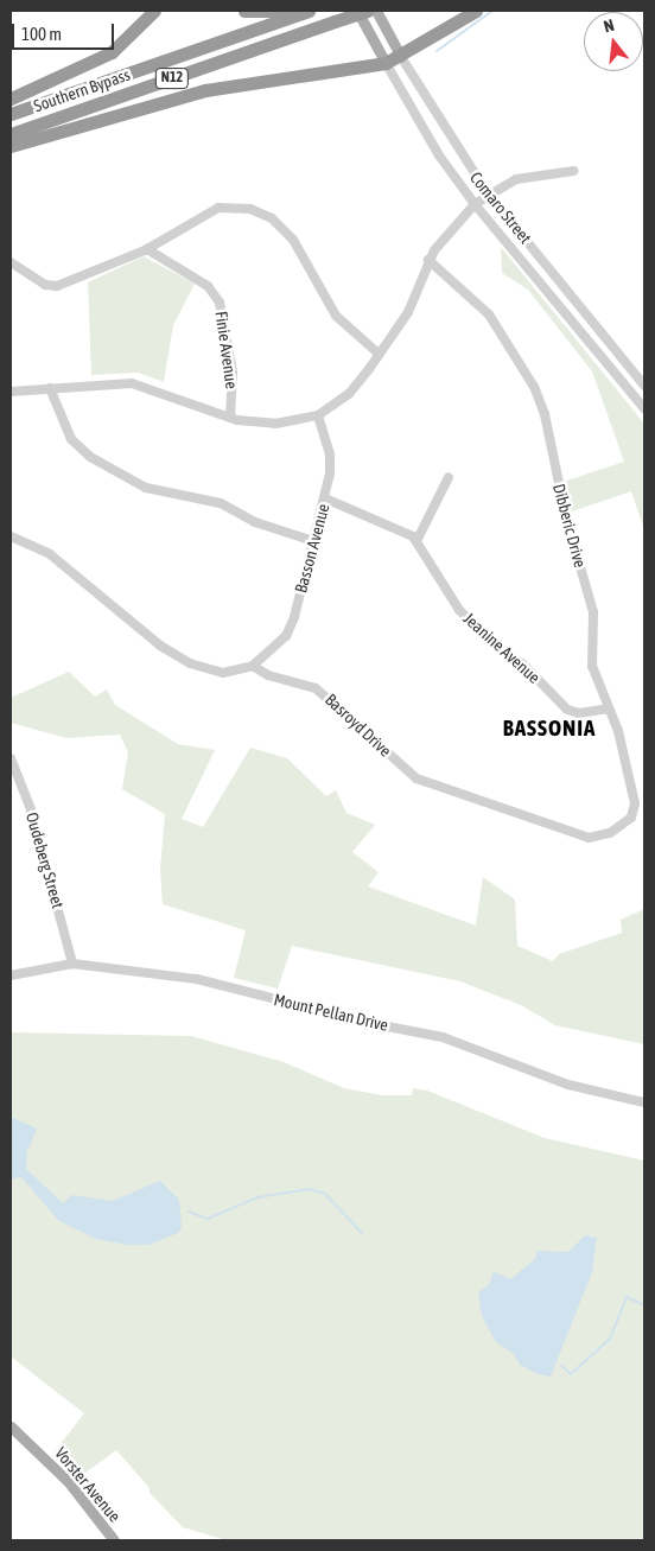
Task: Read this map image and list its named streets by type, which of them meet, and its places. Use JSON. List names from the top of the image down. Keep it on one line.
{"streets":{"highway":["N12","Southern Bypass"],"main road":["Comaro Street","Vorster Avenue"],"street":["Finie Avenue","Dibberic Drive","Basson Avenue","Jeanine Avenue","Basroyd Drive","Oudeberg Street","Mount Pellan Drive"]},"crossings":[["Dibberic Drive","Jeanine Avenue"],["Dibberic Drive","Basroyd Drive"],["Basson Avenue","Jeanine Avenue"],["Basson Avenue","Basroyd Drive"],["Oudeberg Street","Mount Pellan Drive"]],"districts":["BASSONIA"],"scale_bar":"100 m","north":"top"}
